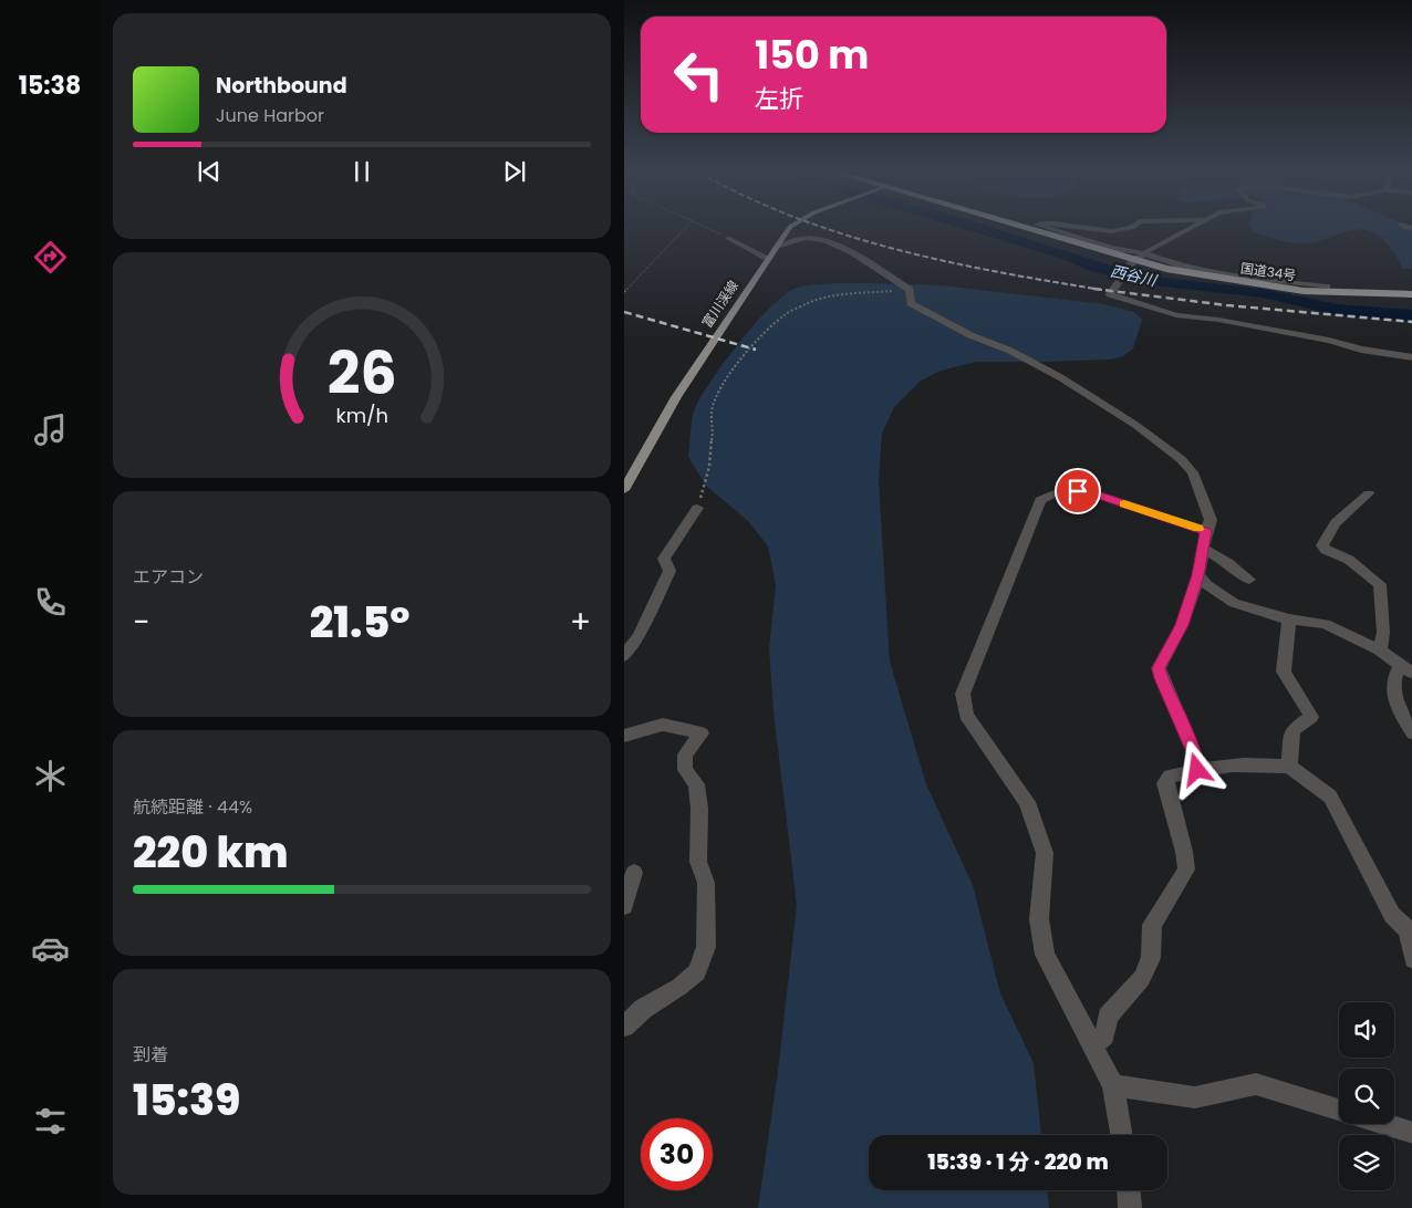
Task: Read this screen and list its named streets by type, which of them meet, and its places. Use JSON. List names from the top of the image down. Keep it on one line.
{"streets":{"highway":["国道34号"],"main road":["富川渓線"]},"water":["西谷川"],"page":{"tabs":"15:38","turn":["150 m","左折"],"song":["Northbound","June Harbor"],"tile":["エアコン",["航続距離 · 44%","220 km"],["到着","15:39"]],"heat":["−","21.5°","+"],"limit":"30","trip":"15:39 · 1 分 · 220 m","gauge":["26","km/h"]}}
